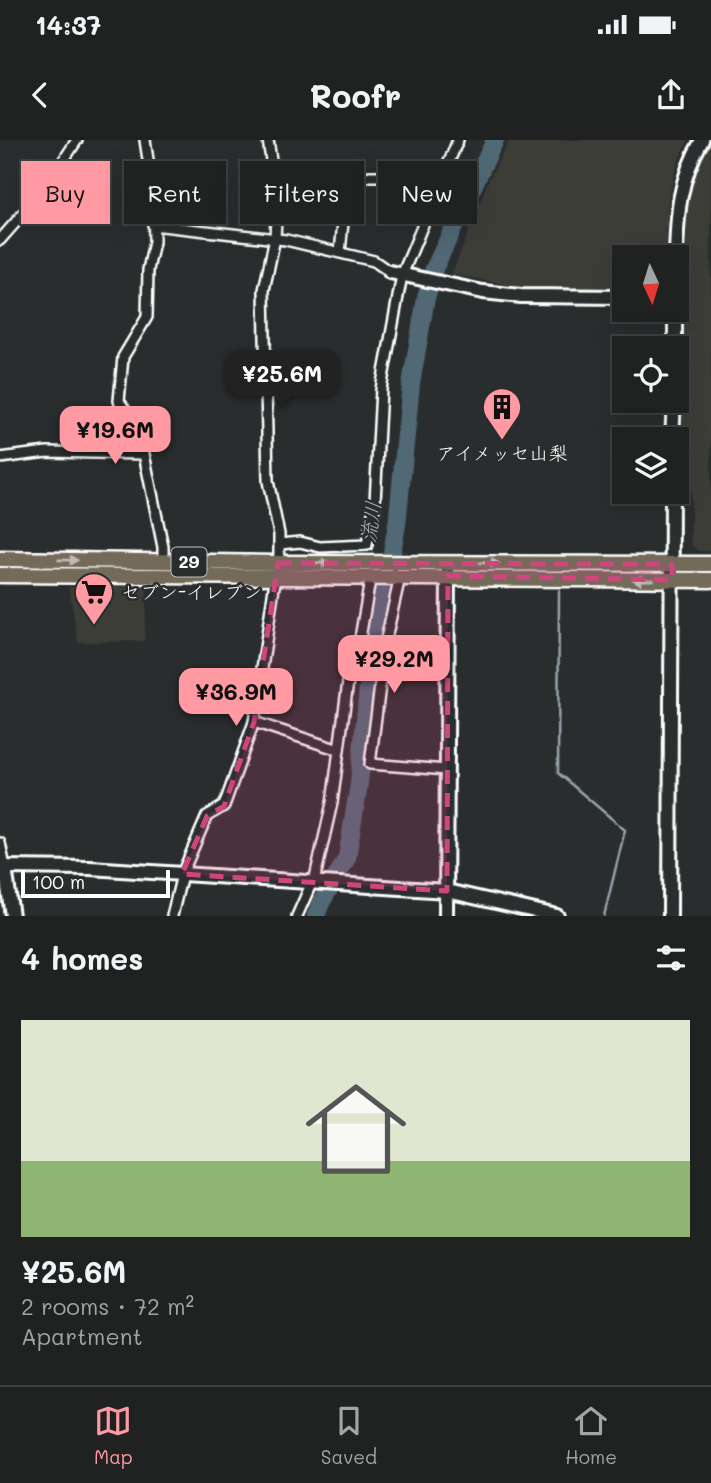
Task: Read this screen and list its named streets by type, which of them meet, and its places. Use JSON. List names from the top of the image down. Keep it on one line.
{"streets":{"main road":["29"]},"water":["流川"],"places":{"building":["アイメッセ山梨"],"supermarket":["セブン-イレブン"]},"scale_bar":"100 m","north":"bottom","page":{"status":"14:37","header":"Roofr","chip":["Buy","Rent","Filters","New"],"price":["¥25.6M","¥19.6M","¥29.2M","¥36.9M"],"scale":"100 m","heading":"4 homes","list":[{"name":"¥25.6M","note":"2 rooms · 72 m² · Apartment"}],"tabs":["Map","Saved","Home"]}}
